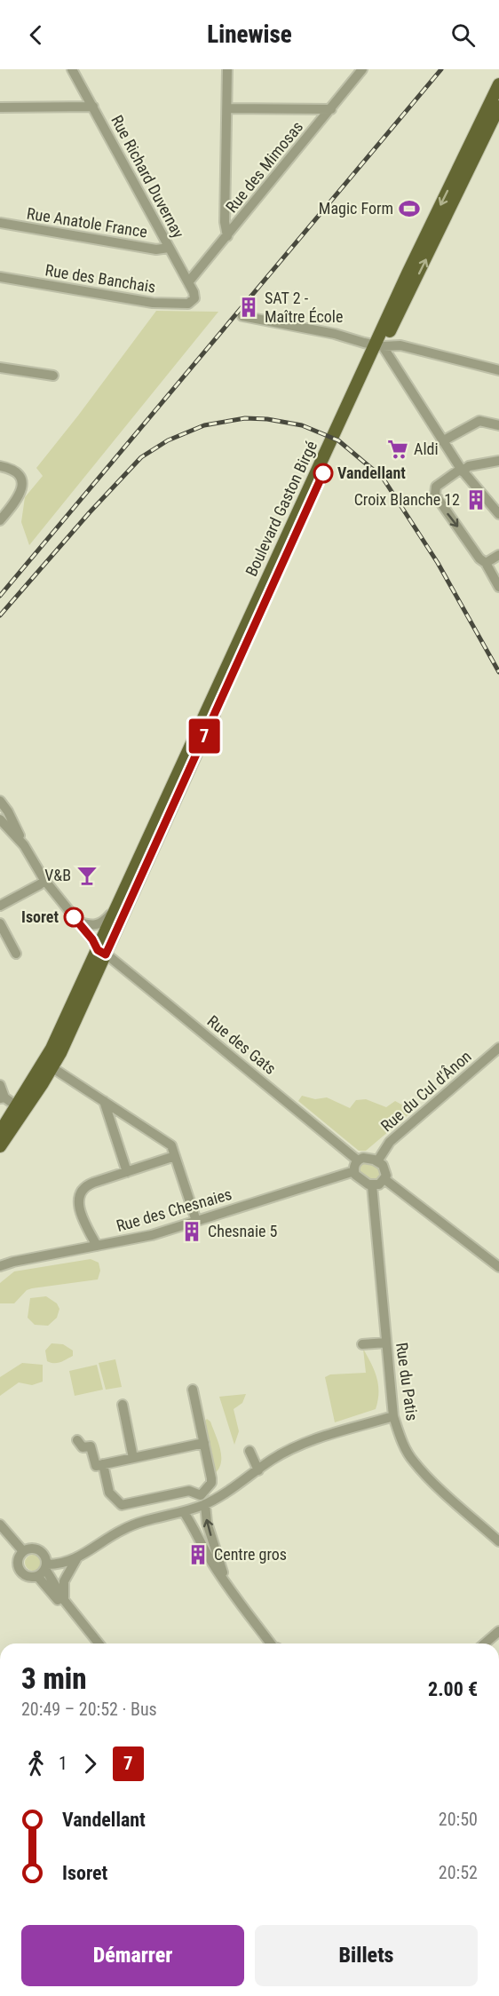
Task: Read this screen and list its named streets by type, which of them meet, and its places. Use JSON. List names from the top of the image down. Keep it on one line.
{"streets":{"main road":["Boulevard Gaston Birgé"],"street":["Rue des Mimosas","Rue Richard Duvernay","Rue Anatole France","Rue des Banchais","Rue des Gats","Rue du Cul d'Ânon","Rue des Chesnaies","Rue du Patis"]},"crossings":[["Rue des Mimosas","Rue Richard Duvernay"],["Rue Richard Duvernay","Rue Anatole France"],["Rue Richard Duvernay","Rue des Banchais"],["Boulevard Gaston Birgé","Rue des Gats"],["Rue des Gats","Rue du Cul d'Ânon"],["Rue des Gats","Rue des Chesnaies"],["Rue des Gats","Rue du Patis"],["Rue du Cul d'Ânon","Rue des Chesnaies"],["Rue du Cul d'Ânon","Rue du Patis"],["Rue des Chesnaies","Rue du Patis"]],"places":{"sports":["Magic Form"],"building":["SAT 2 - Maître École","Croix Blanche 12","Chesnaie 5","Centre gros"],"supermarket":["Aldi"],"other":["Vandellant","Isoret"],"bar":["V&B"]},"lines":["bus line 7"],"page":{"header":"Linewise","on_map":"7","heading":["3 min","20:49 – 20:52 · Bus","2.00 €"],"legs":["1","7"],"list":[{"name":"Vandellant","value":"20:50"},{"name":"Isoret","value":"20:52"}],"buttons":["Démarrer","Billets"]}}
